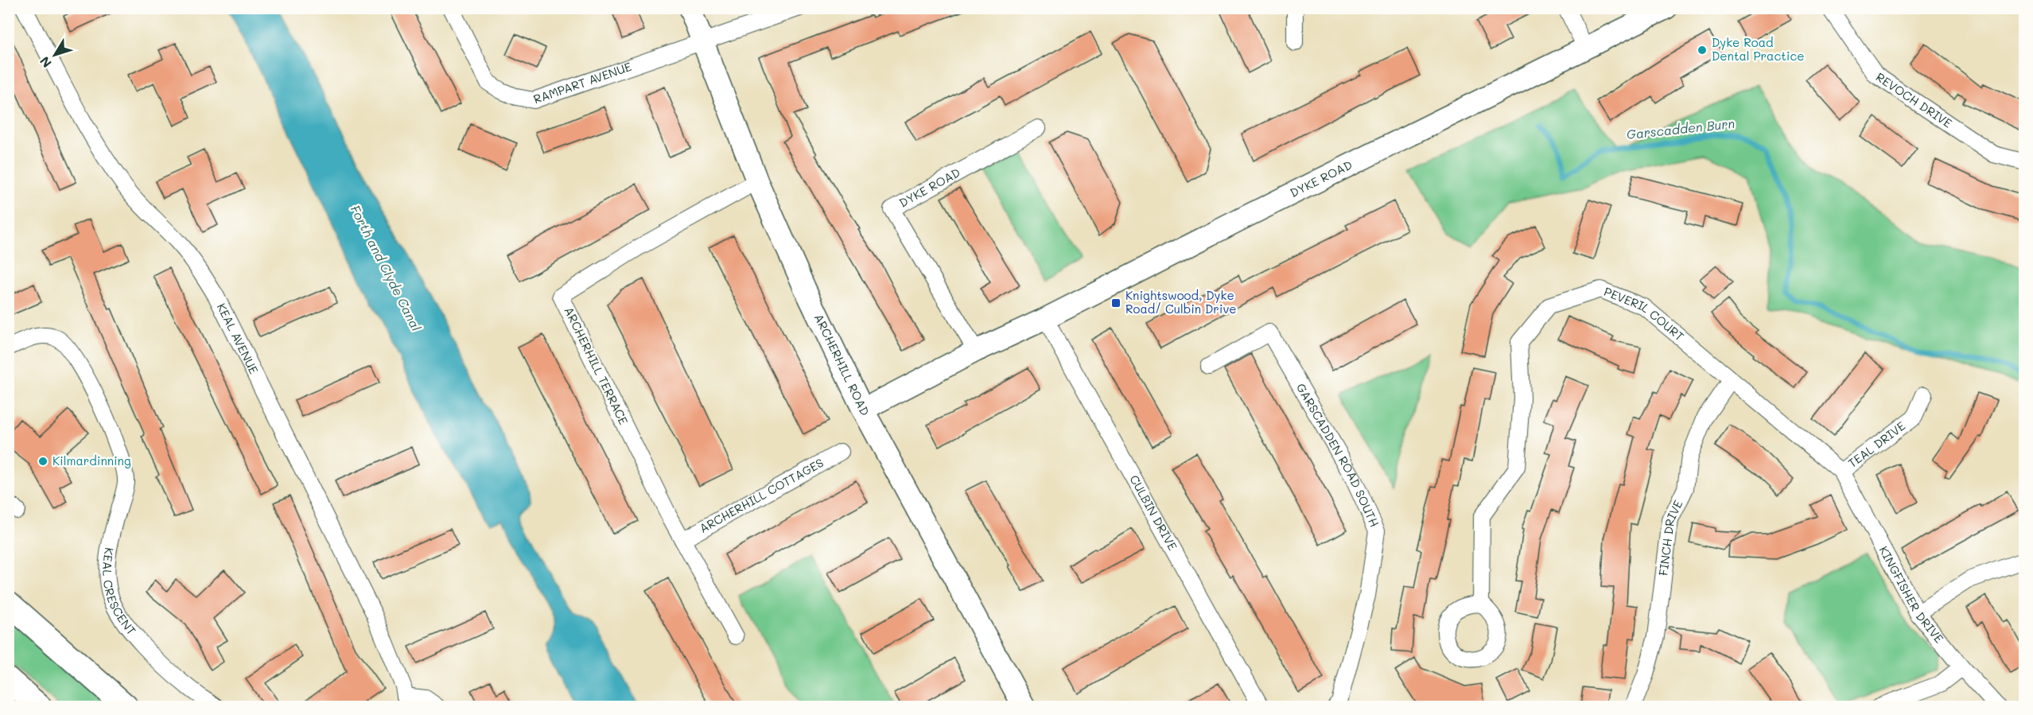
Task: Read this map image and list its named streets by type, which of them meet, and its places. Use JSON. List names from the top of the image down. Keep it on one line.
{"streets":{"street":["RAMPART AVENUE","REVOCH DRIVE","DYKE ROAD","PEVERIL COURT","KEAL AVENUE","ARCHERHILL ROAD","ARCHERHILL TERRACE","TEAL DRIVE","GARSCADDEN ROAD SOUTH","ARCHERHILL COTTAGES","CULBIN DRIVE","FINCH DRIVE","KEAL CRESCENT","KINGFISHER DRIVE"]},"crossings":[["RAMPART AVENUE","ARCHERHILL ROAD"],["DYKE ROAD","ARCHERHILL ROAD"],["DYKE ROAD","CULBIN DRIVE"],["PEVERIL COURT","TEAL DRIVE"],["PEVERIL COURT","FINCH DRIVE"],["PEVERIL COURT","KINGFISHER DRIVE"],["ARCHERHILL ROAD","ARCHERHILL TERRACE"],["ARCHERHILL TERRACE","ARCHERHILL COTTAGES"],["TEAL DRIVE","KINGFISHER DRIVE"]],"water":["Garscadden Burn","Forth and Clyde Canal"],"places":{"other":["Dyke Road Dental Practice","Kilmardinning"],"transit":["Knightswood, Dyke Road/ Culbin Drive"]},"north":"bottom left"}
